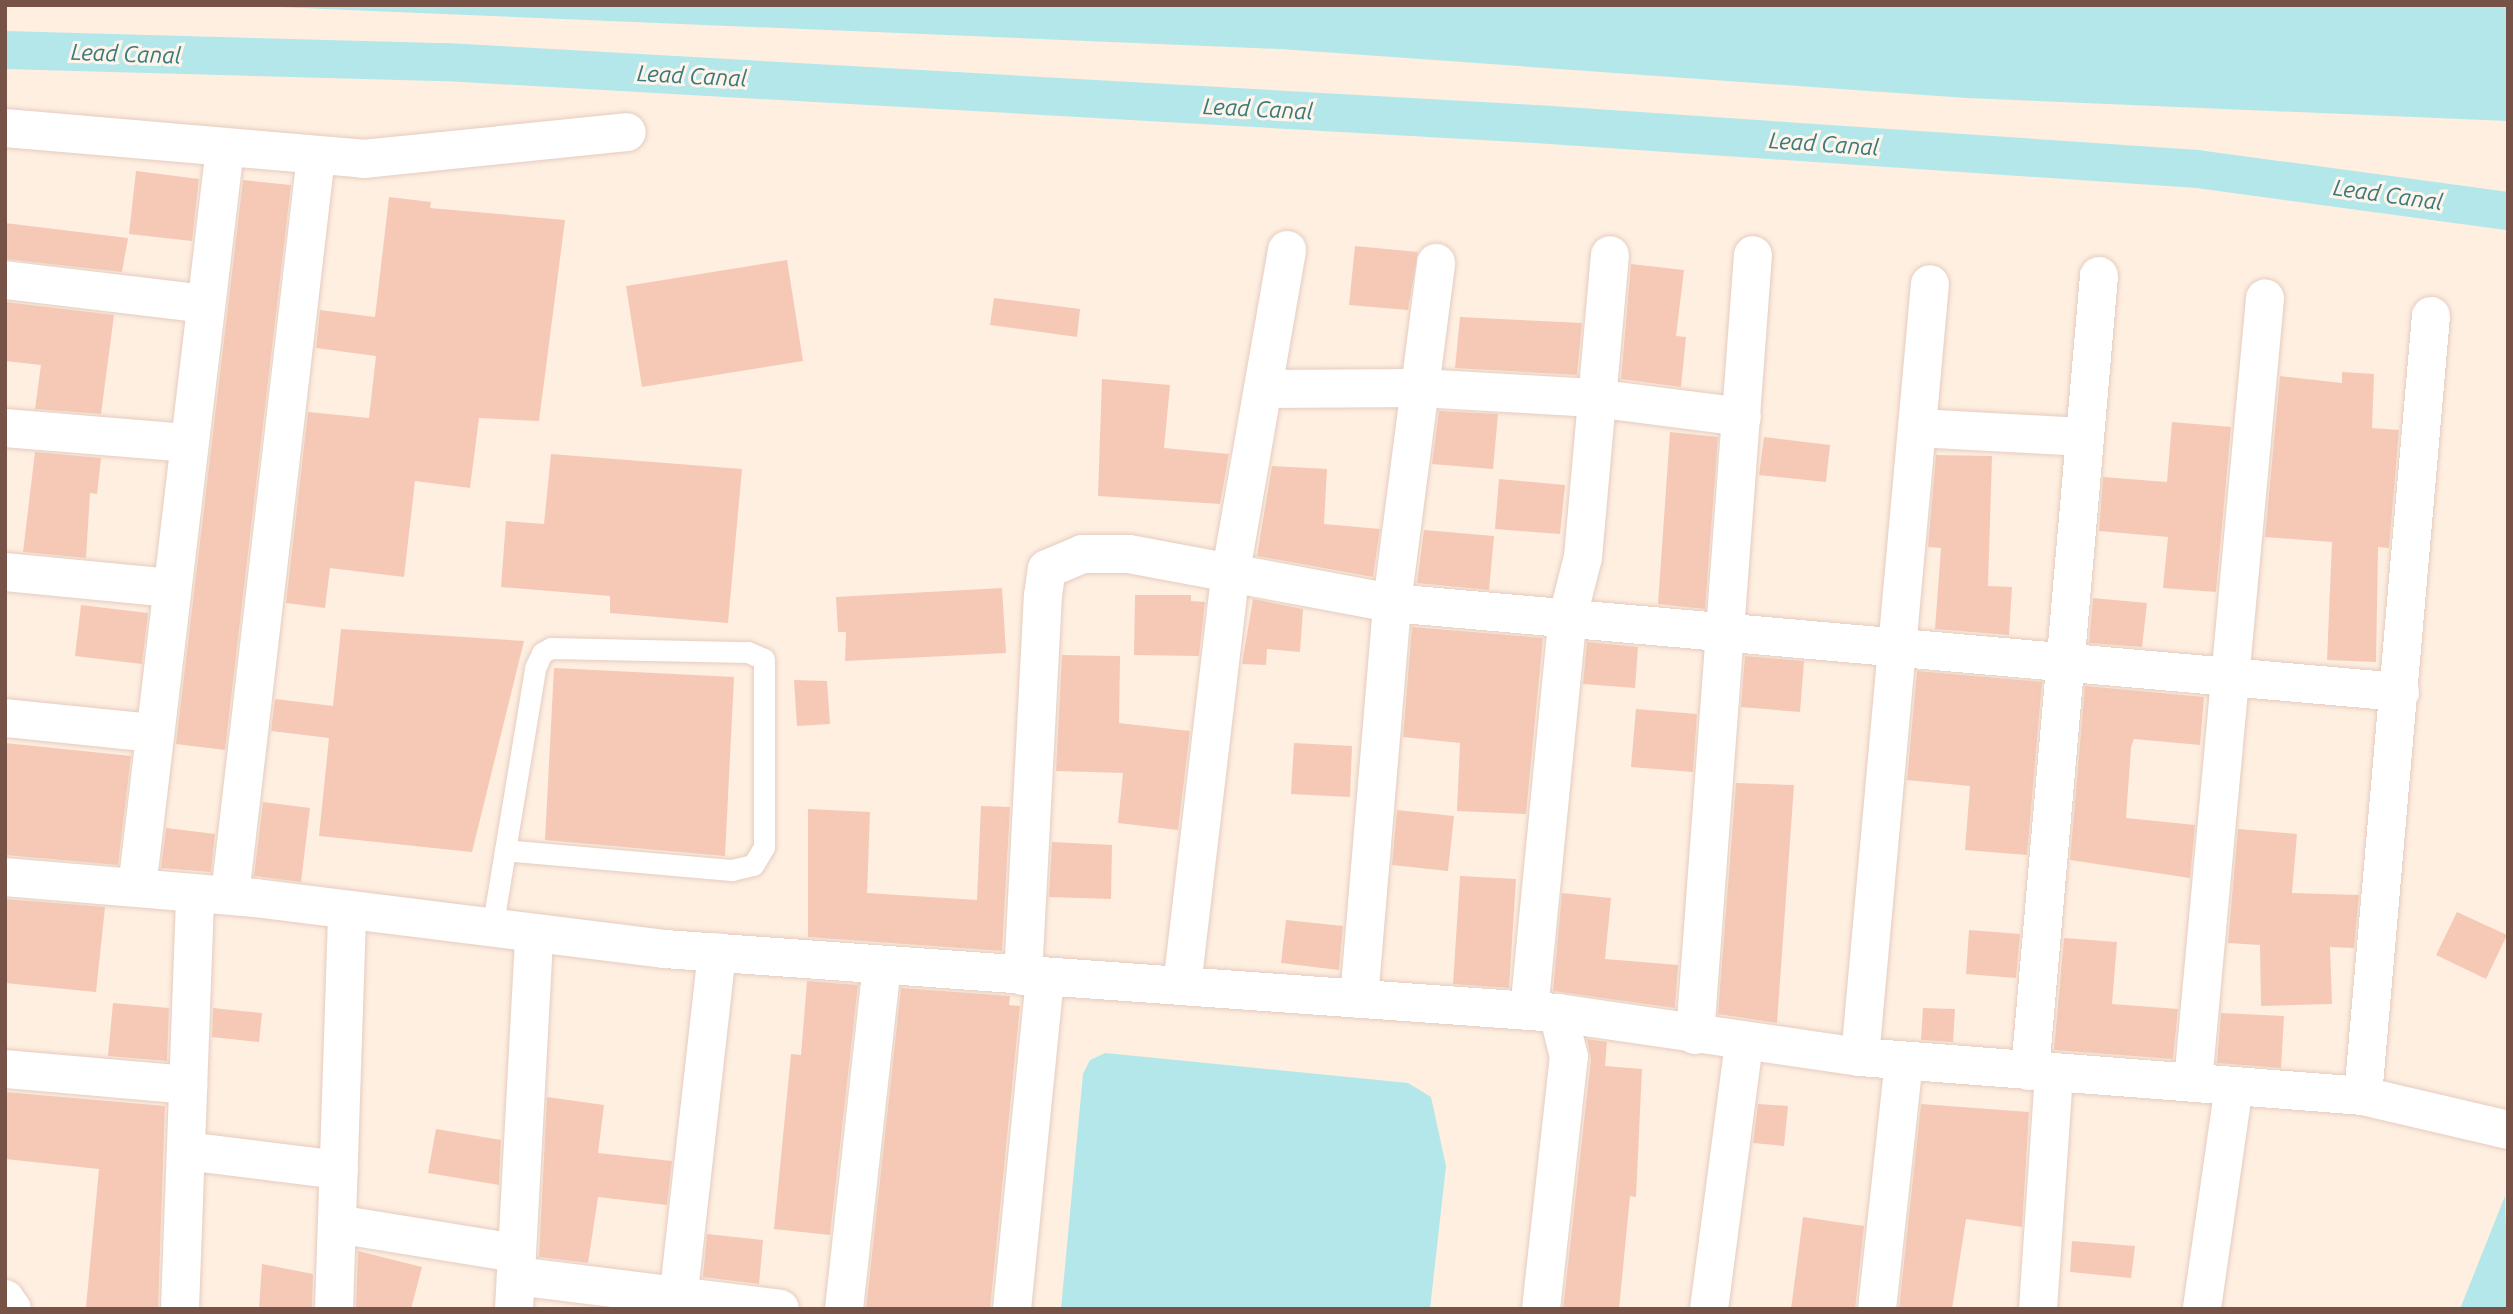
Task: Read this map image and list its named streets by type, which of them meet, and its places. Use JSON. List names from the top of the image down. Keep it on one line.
{"water":["Lead Canal"]}
